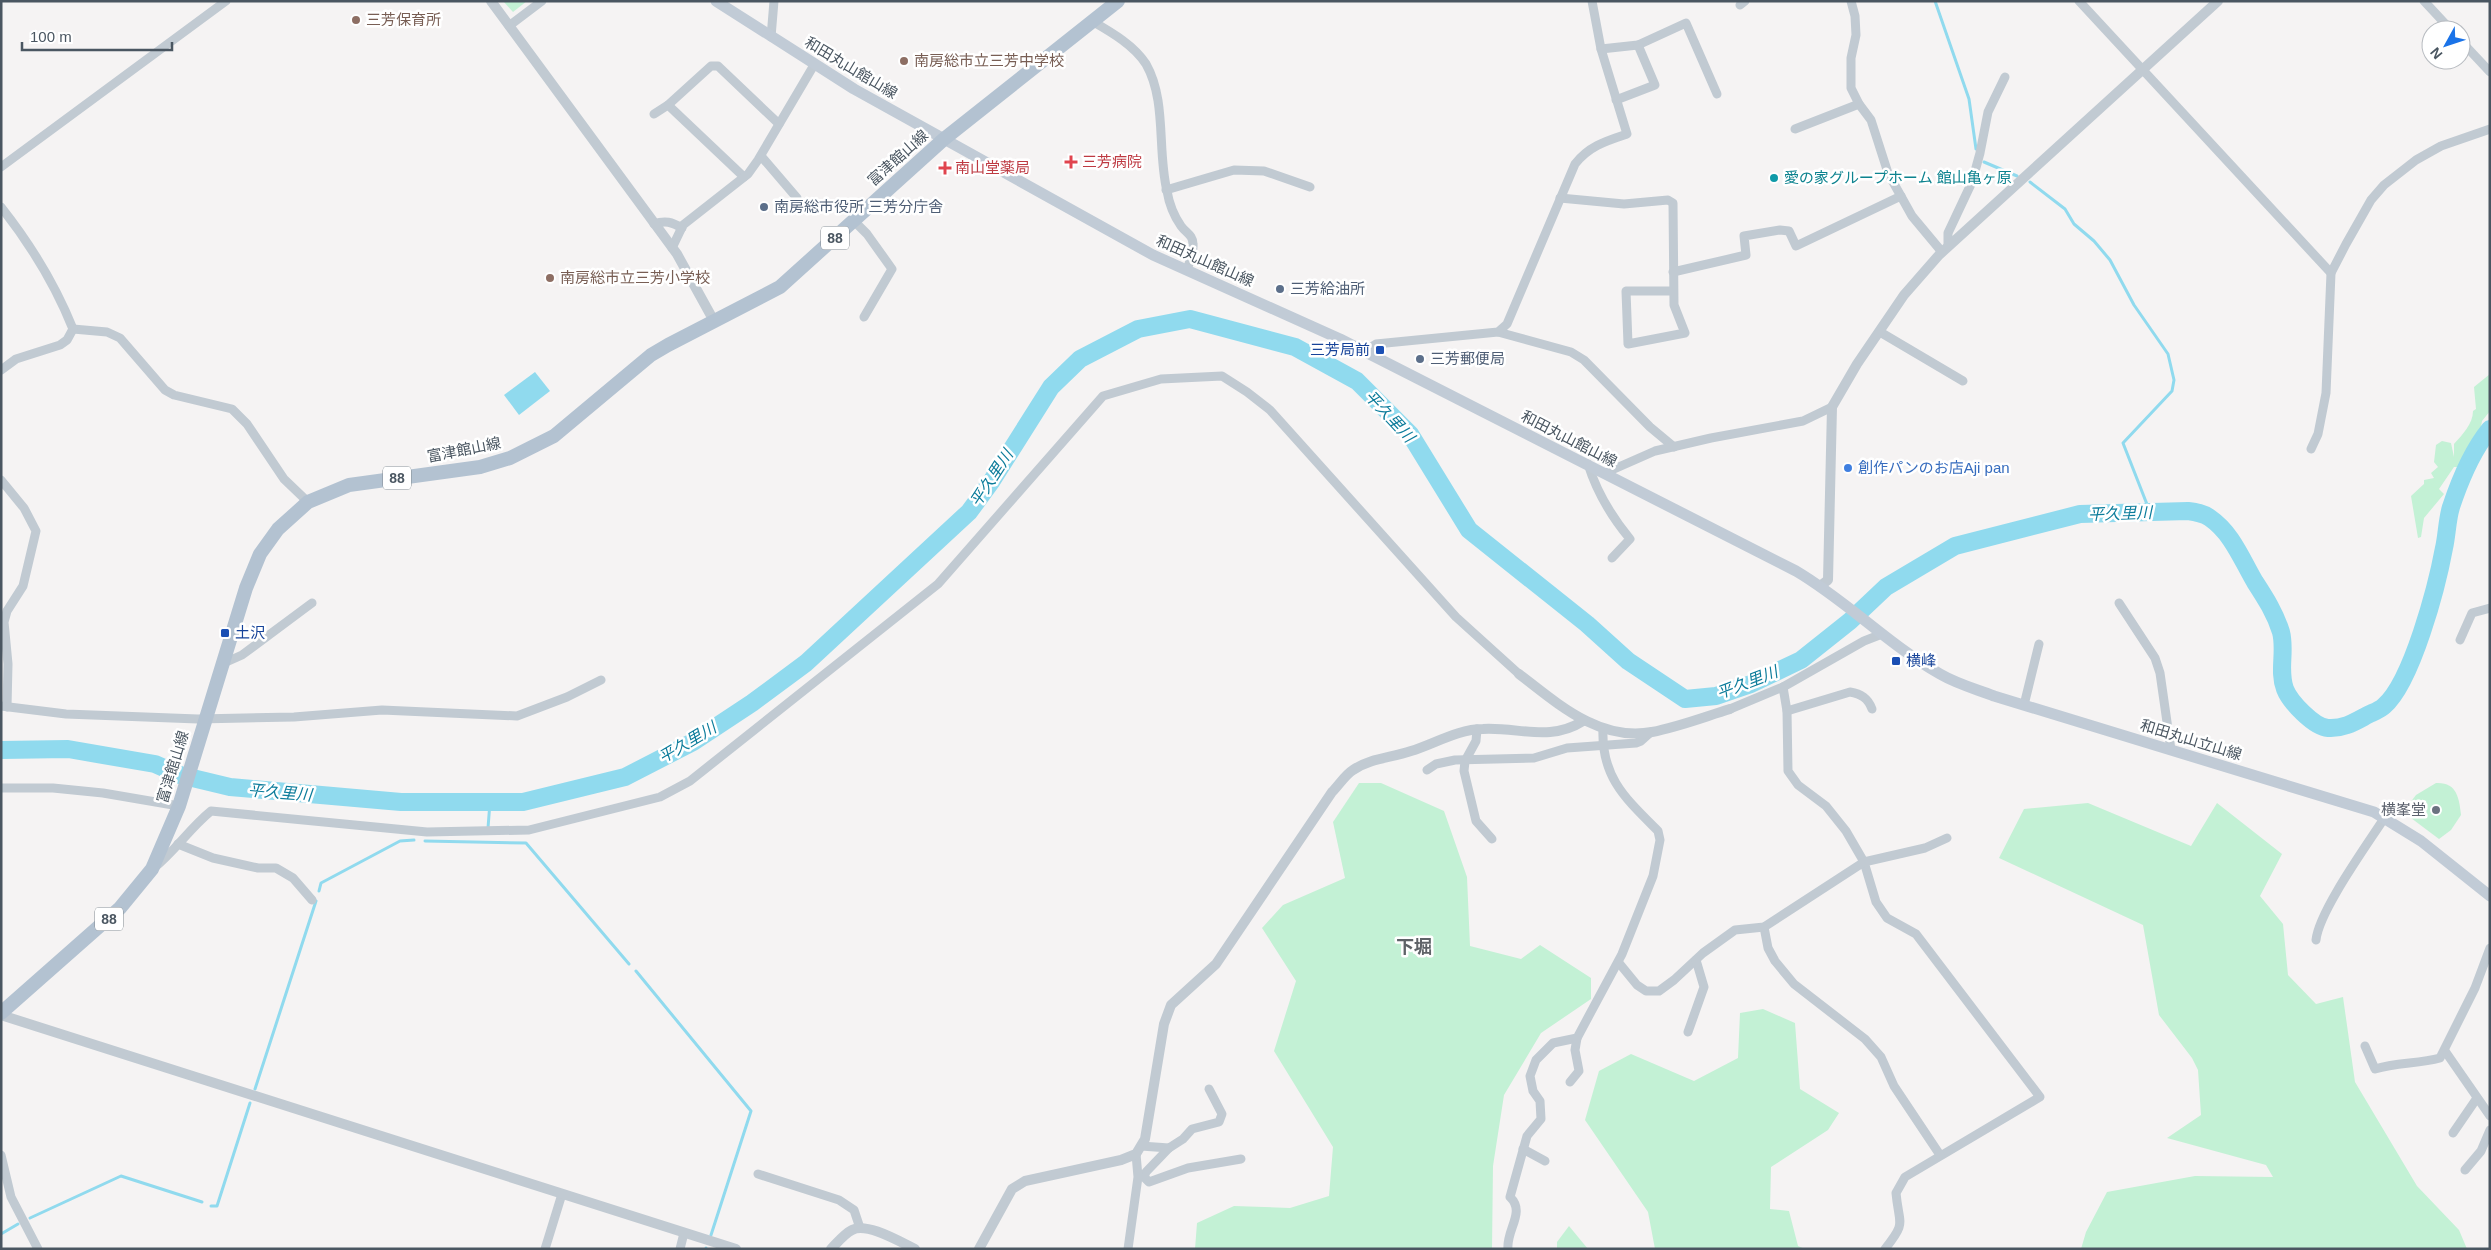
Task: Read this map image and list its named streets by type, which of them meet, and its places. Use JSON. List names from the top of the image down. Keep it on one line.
{"streets":{"main road":["和田丸山館山線","富津館山線","88","和田丸山立山線"]},"crossings":[["和田丸山館山線","富津館山線"],["和田丸山館山線","和田丸山立山線"]],"districts":["下堀"],"water":["平久里川"],"places":{"other":["三芳保育所","南房総市立三芳中学校","愛の家グループホーム 館山亀ヶ原","南房総市役所 三芳分庁舎","南房総市立三芳小学校","三芳給油所","三芳郵便局","創作パンのお店Aji pan","横峯堂"],"health":["三芳病院","南山堂薬局"],"transit":["三芳局前","土沢","横峰"]},"scale_bar":"100 m","north":"bottom left"}
